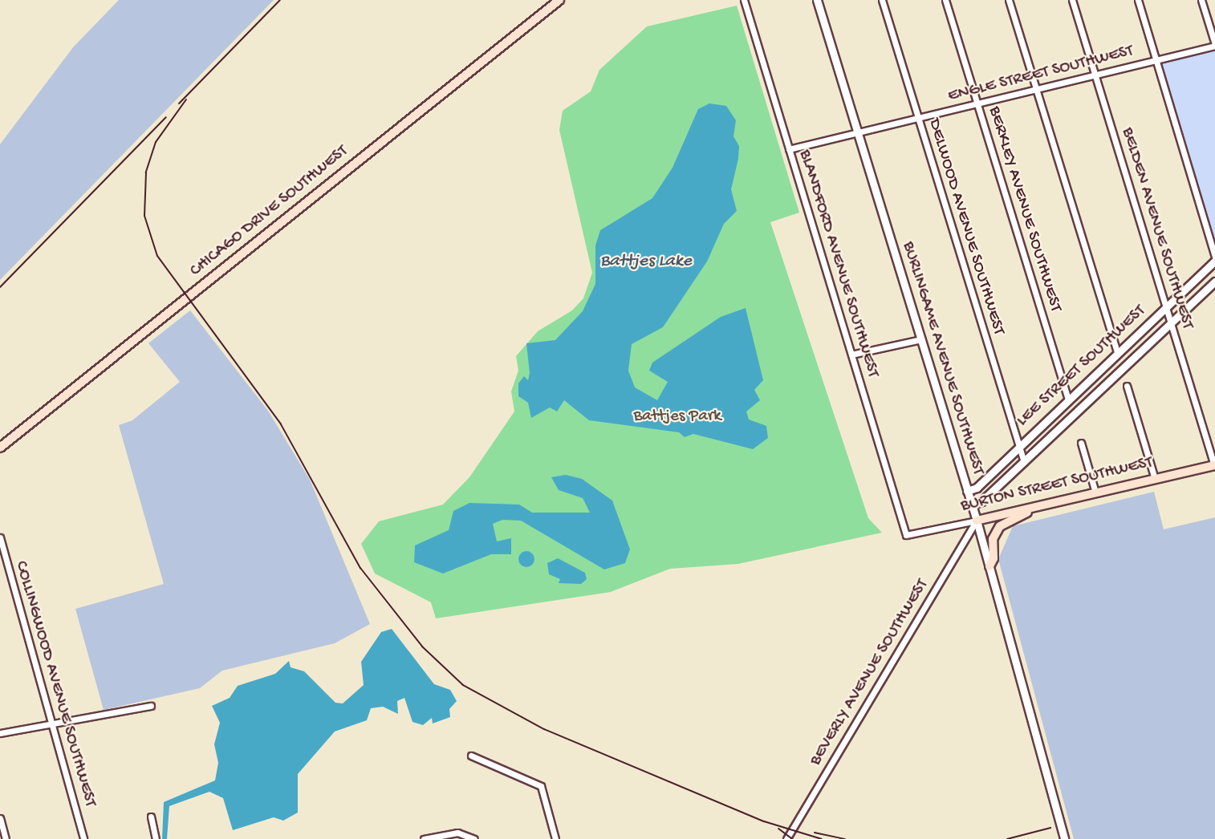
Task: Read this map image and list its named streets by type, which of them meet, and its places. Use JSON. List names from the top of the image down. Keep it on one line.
{"streets":{"main road":["CHICAGO DRIVE SOUTHWEST","BURTON STREET SOUTHWEST"],"street":["ENGLE STREET SOUTHWEST","BERKLEY AVENUE SOUTHWEST","DELWOOD AVENUE SOUTHWEST","BELDEN AVENUE SOUTHWEST","BLANDFORD AVENUE SOUTHWEST","BURLINGAME AVENUE SOUTHWEST","LEE STREET SOUTHWEST","BEVERLY AVENUE SOUTHWEST","COLLINGWOOD AVENUE SOUTHWEST"]},"crossings":[["ENGLE STREET SOUTHWEST","BERKLEY AVENUE SOUTHWEST"],["ENGLE STREET SOUTHWEST","DELWOOD AVENUE SOUTHWEST"],["ENGLE STREET SOUTHWEST","BELDEN AVENUE SOUTHWEST"],["ENGLE STREET SOUTHWEST","BLANDFORD AVENUE SOUTHWEST"],["ENGLE STREET SOUTHWEST","BURLINGAME AVENUE SOUTHWEST"],["BERKLEY AVENUE SOUTHWEST","LEE STREET SOUTHWEST"],["DELWOOD AVENUE SOUTHWEST","LEE STREET SOUTHWEST"],["BELDEN AVENUE SOUTHWEST","LEE STREET SOUTHWEST"],["BELDEN AVENUE SOUTHWEST","BURTON STREET SOUTHWEST"],["BLANDFORD AVENUE SOUTHWEST","BURTON STREET SOUTHWEST"],["BURLINGAME AVENUE SOUTHWEST","LEE STREET SOUTHWEST"],["BURLINGAME AVENUE SOUTHWEST","BURTON STREET SOUTHWEST"],["BURLINGAME AVENUE SOUTHWEST","BEVERLY AVENUE SOUTHWEST"],["BURTON STREET SOUTHWEST","BEVERLY AVENUE SOUTHWEST"]],"water":["Battjes Lake"],"parks":["Battjes Park"]}
